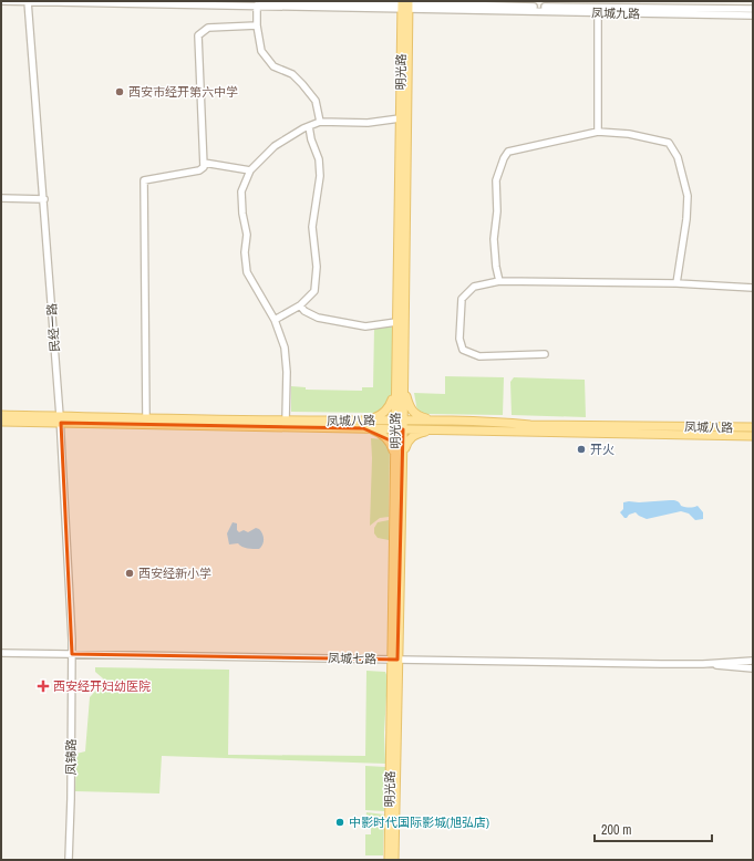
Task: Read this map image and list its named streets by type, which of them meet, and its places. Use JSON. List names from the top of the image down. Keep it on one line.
{"streets":{"main road":["明光路","凤城八路"],"street":["凤城九路","民经一路","凤城七路","凤锦路"]},"crossings":[["凤城九路","明光路"],["凤城九路","民经一路"],["明光路","凤城八路"],["明光路","凤城七路"],["民经一路","凤城八路"],["民经一路","凤城七路"],["民经一路","凤锦路"],["凤城七路","凤锦路"]],"places":{"other":["西安市经开第六中学","开火","西安经新小学","中影时代国际影城(旭弘店)"],"health":["西安经开妇幼医院"]},"scale_bar":"200 m"}
